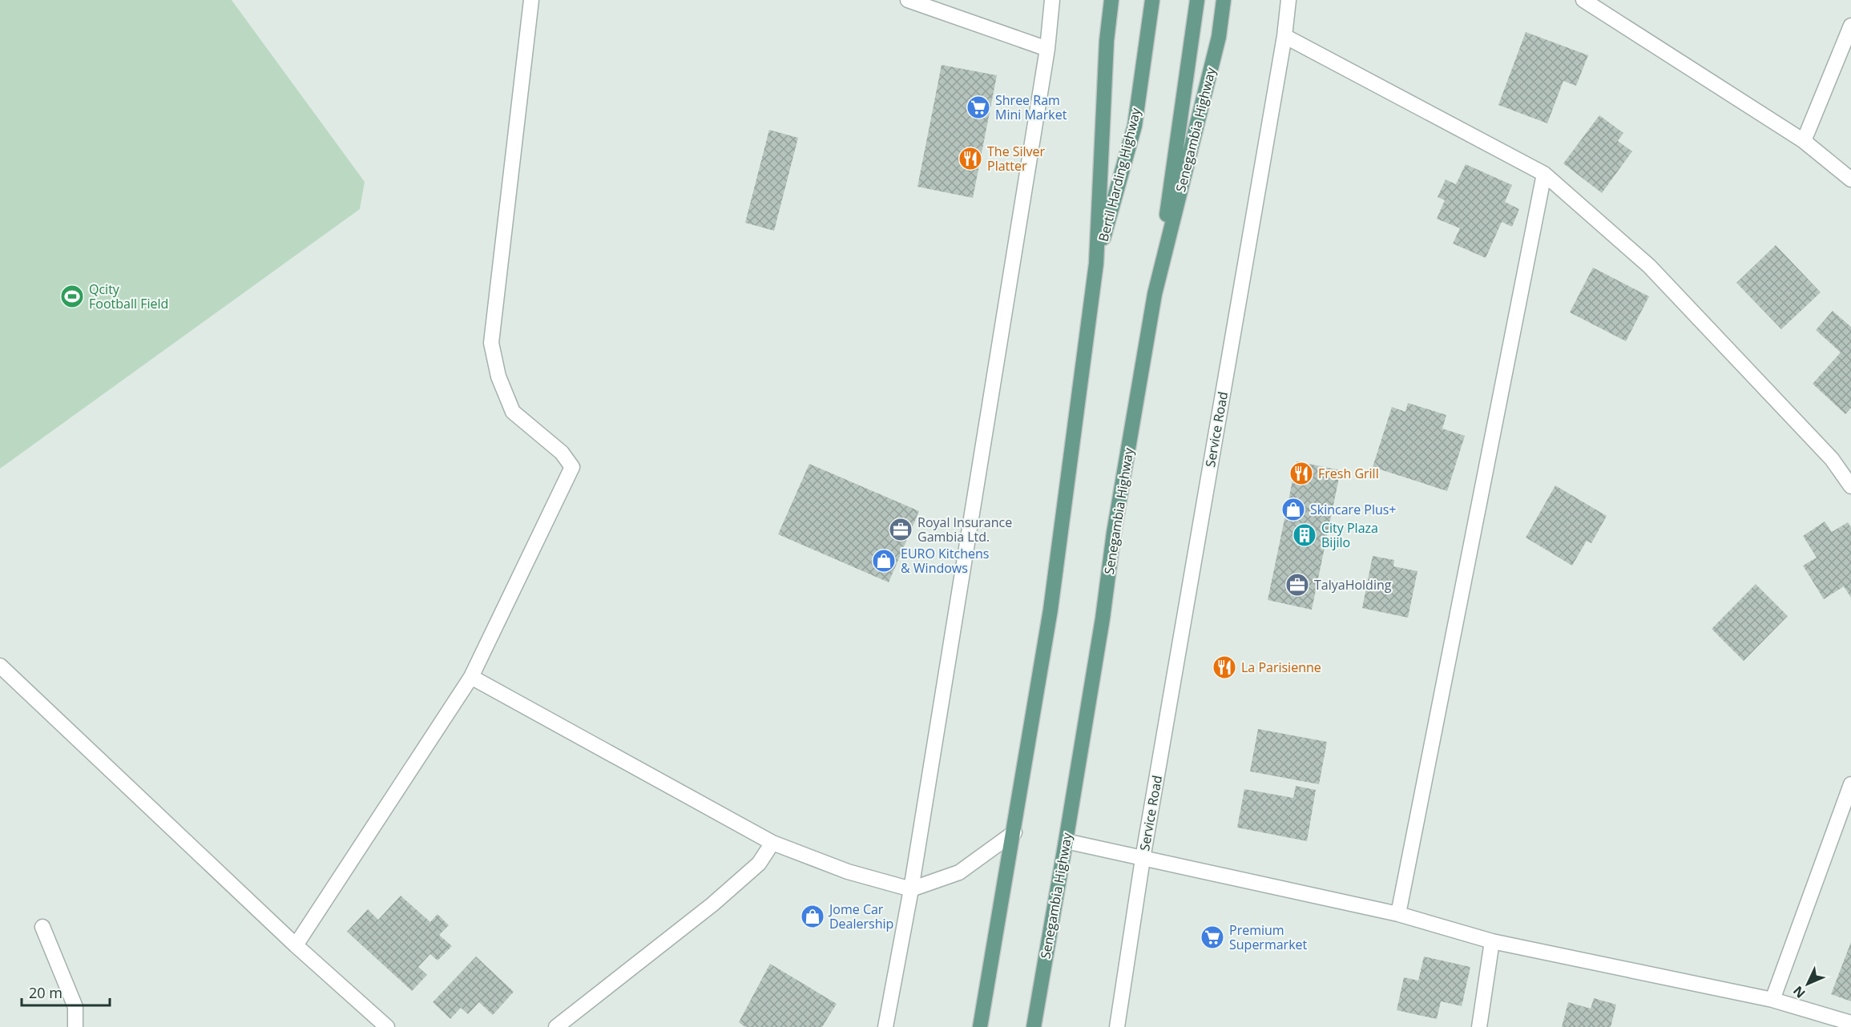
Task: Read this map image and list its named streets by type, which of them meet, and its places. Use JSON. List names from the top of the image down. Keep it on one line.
{"streets":{"main road":["Senegambia Highway","Bertil Harding Highway"],"street":["Service Road"]},"places":{"supermarket":["Shree Ram Mini Market","Premium Supermarket"],"restaurant":["The Silver Platter","Fresh Grill","La Parisienne"],"sports":["Qcity Football Field"],"shop":["Skincare Plus+","EURO Kitchens & Windows","Jome Car Dealership"],"office":["Royal Insurance Gambia Ltd.","TalyaHolding"],"building":["City Plaza Bijilo"]},"scale_bar":"20 m","north":"bottom left"}
